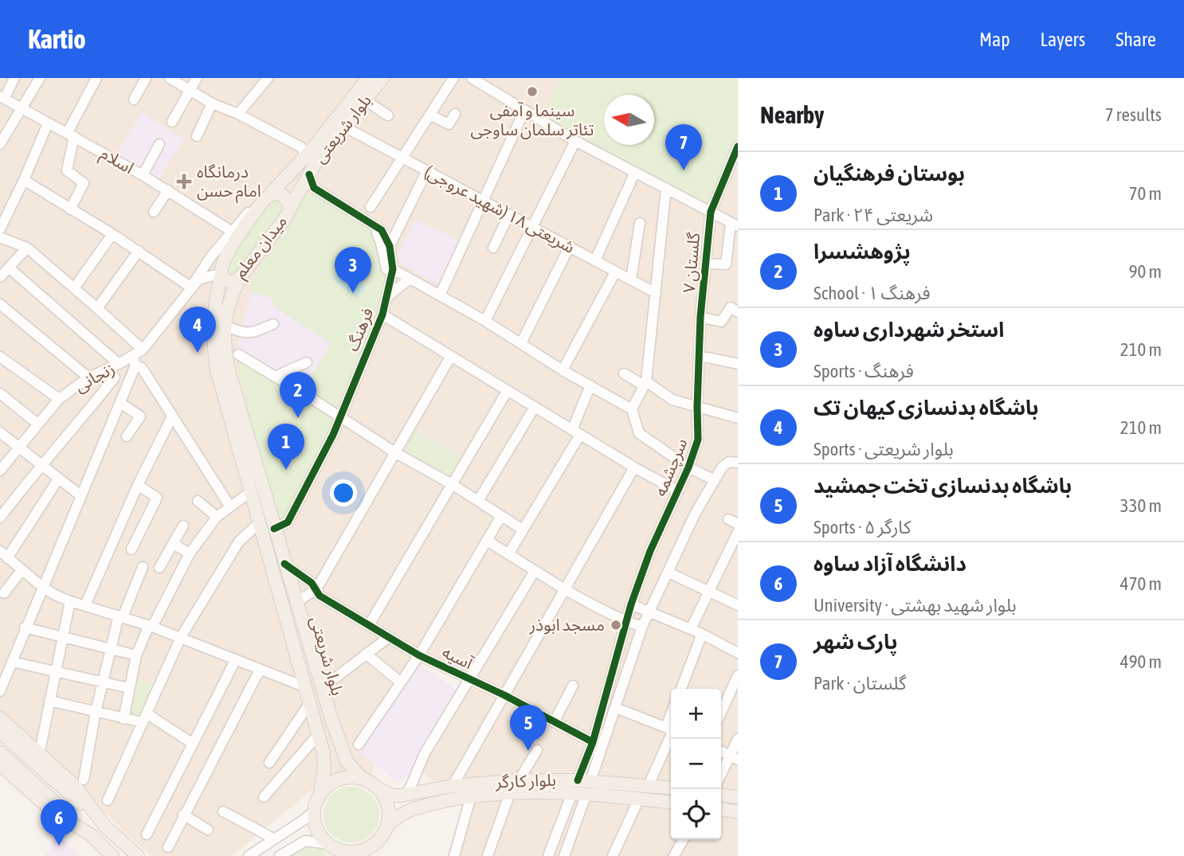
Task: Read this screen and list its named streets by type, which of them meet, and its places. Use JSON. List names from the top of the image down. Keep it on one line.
{"streets":{"main road":["بلوار شریعتی","میدان معلم","بلوار کارگر"],"street":["اسلام","شریعتی ۱۸ (شهید عروجی)","گلستان ۷","فرهنگ","زنجانی","سرچشمه","آسیه"]},"crossings":[["بلوار شریعتی","شریعتی ۱۸ (شهید عروجی)"],["بلوار شریعتی","میدان معلم"],["بلوار شریعتی","فرهنگ"],["بلوار شریعتی","آسیه"],["بلوار شریعتی","بلوار کارگر"],["گلستان ۷","سرچشمه"],["سرچشمه","آسیه"],["سرچشمه","بلوار کارگر"]],"places":{"other":["سینما و آمفی تئاتر سلمان ساوجی","مسجد ابوذر"],"health":["درمانگاه امام حسن"]},"north":"left","page":{"header":"Kartio","nav":["Map","Layers","Share"],"heading":["Nearby","7 results"],"pins":["7","3","4","2","1","5","6"],"list":[{"mark":"1","name":"بوستان فرهنگیان","note":"Park · شریعتی ۲۴","value":"70 m"},{"mark":"2","name":"پژوهشسرا","note":"School · فرهنگ ۱","value":"90 m"},{"mark":"3","name":"استخر شهرداری ساوه","note":"Sports · فرهنگ","value":"210 m"},{"mark":"4","name":"باشگاه بدنسازی کیهان تک","note":"Sports · بلوار شریعتی","value":"210 m"},{"mark":"5","name":"باشگاه بدنسازی تخت جمشید","note":"Sports · کارگر ۵","value":"330 m"},{"mark":"6","name":"دانشگاه آزاد ساوه","note":"University · بلوار شهید بهشتی","value":"470 m"},{"mark":"7","name":"پارک شهر","note":"Park · گلستان","value":"490 m"}],"map_buttons":["+","−"]}}
